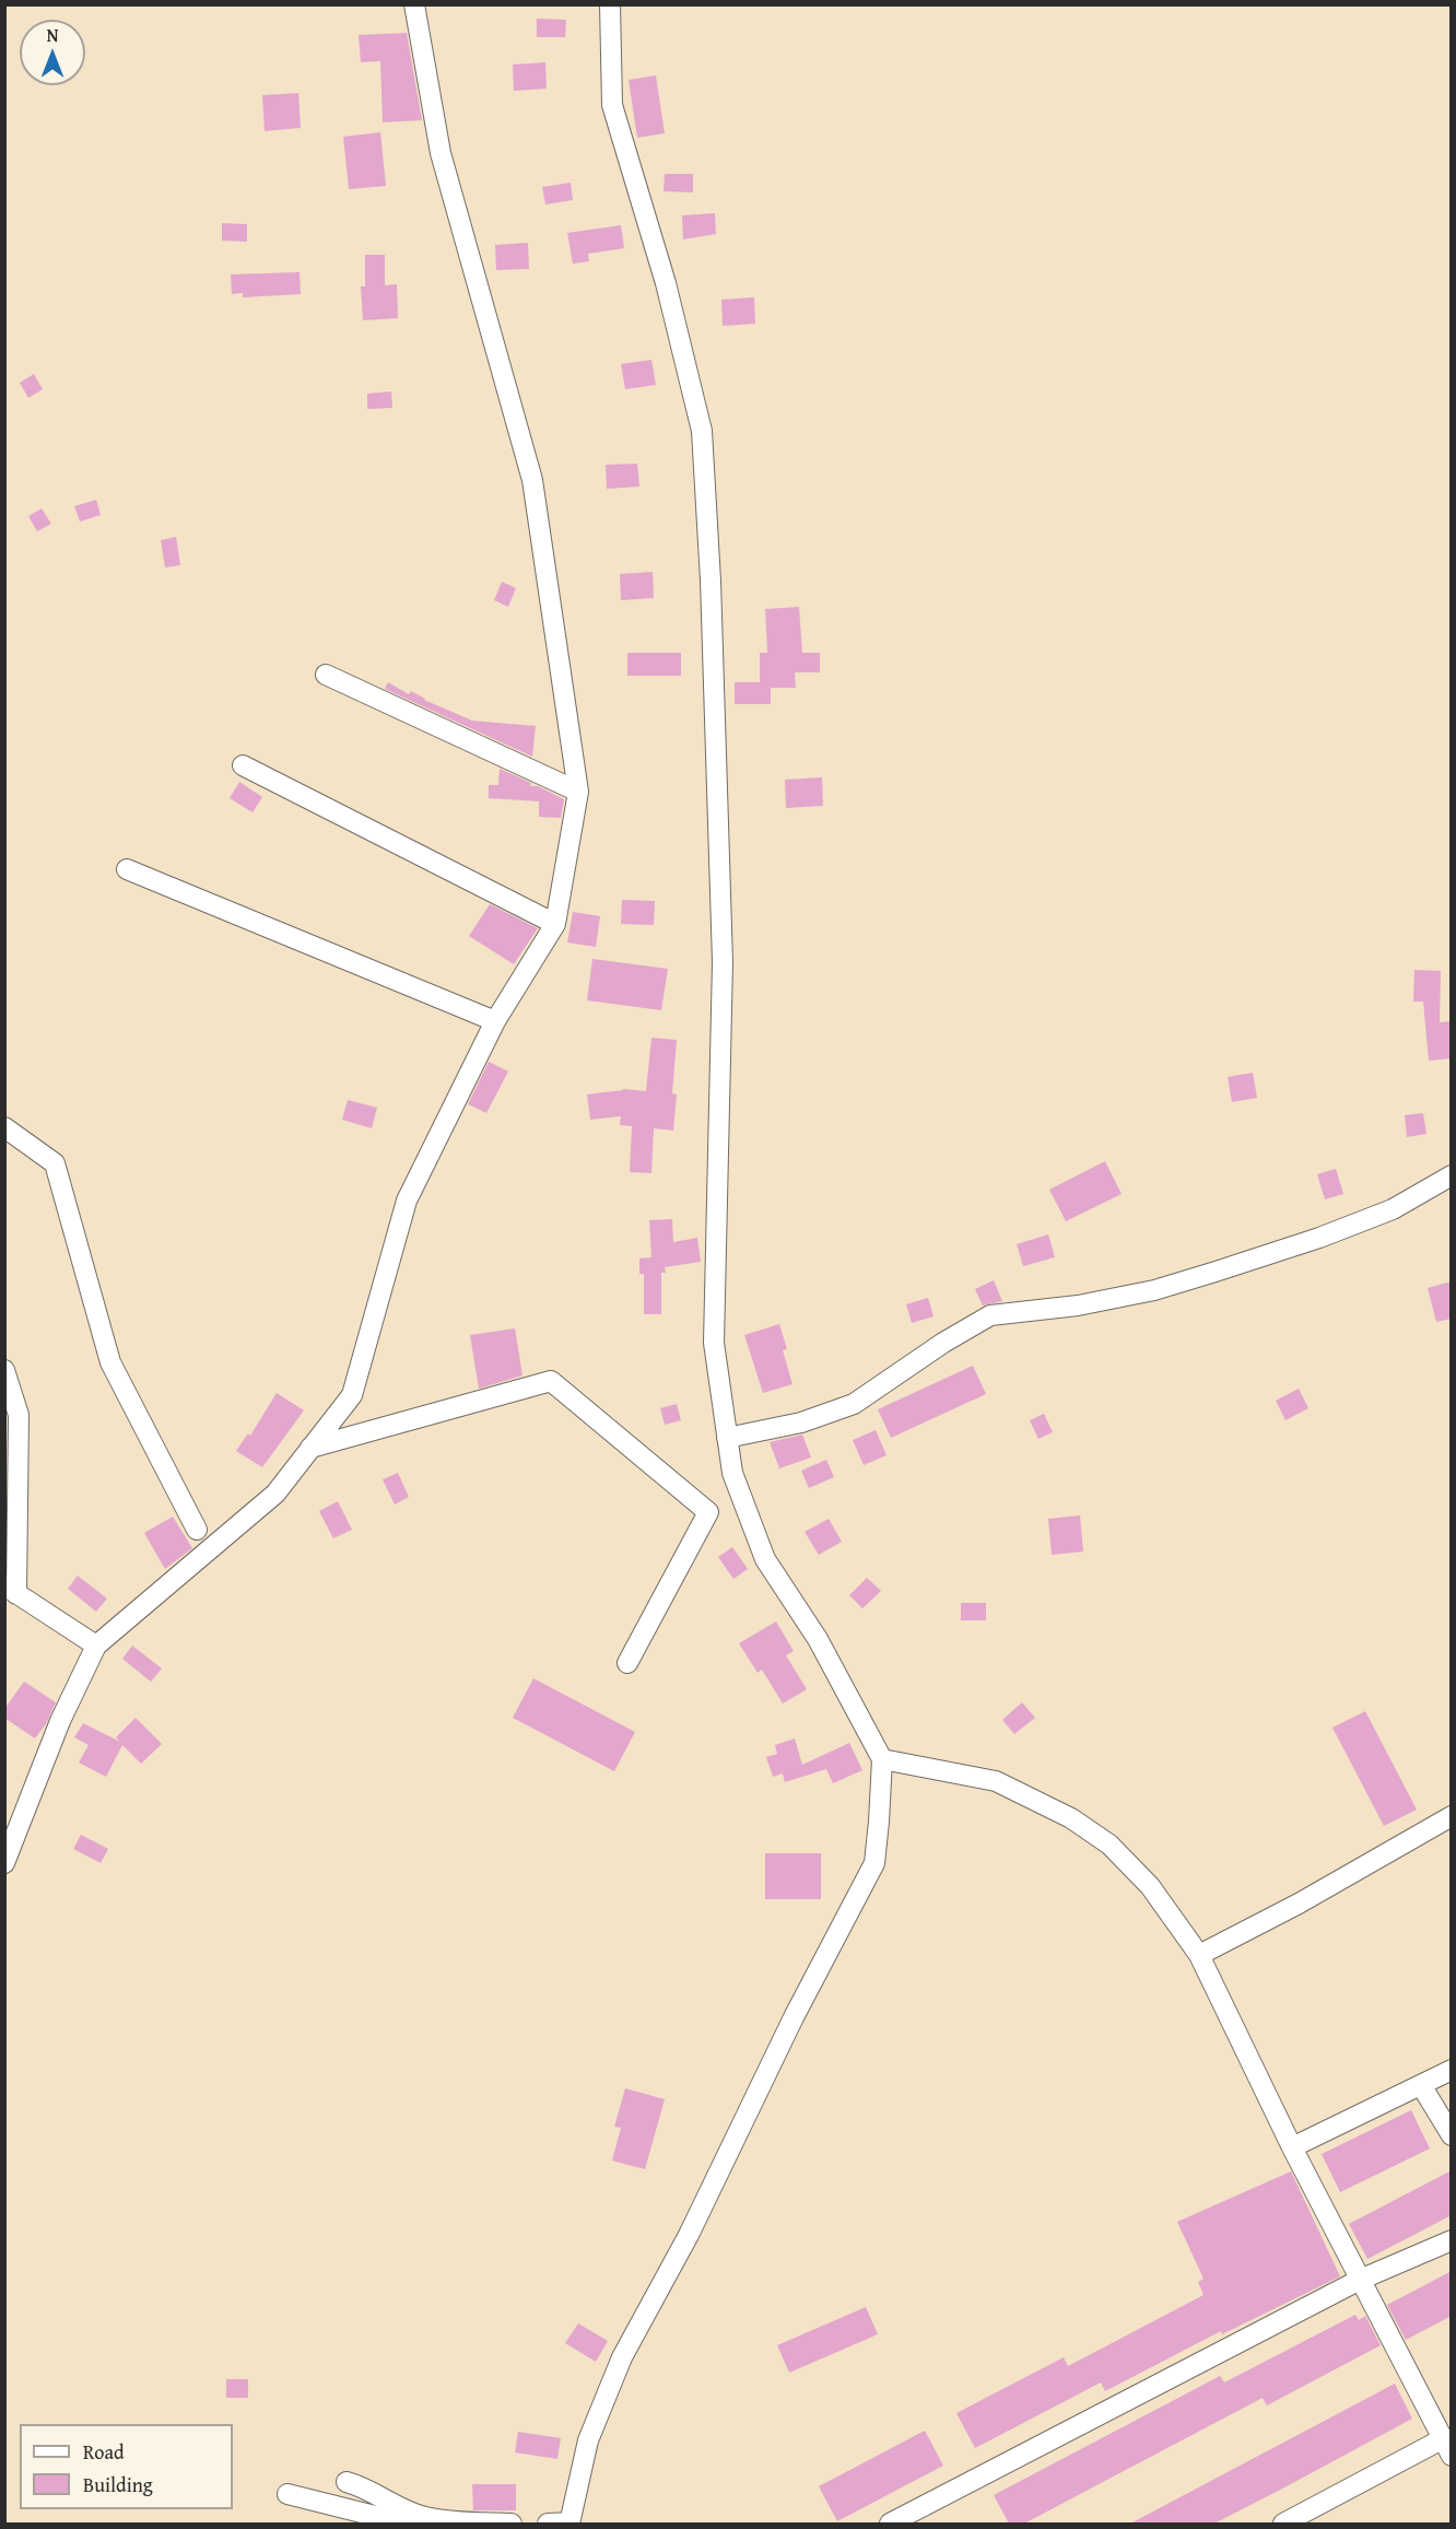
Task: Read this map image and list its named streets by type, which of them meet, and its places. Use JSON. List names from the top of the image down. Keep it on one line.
{"legend":["Road","Building"],"north":"top"}
